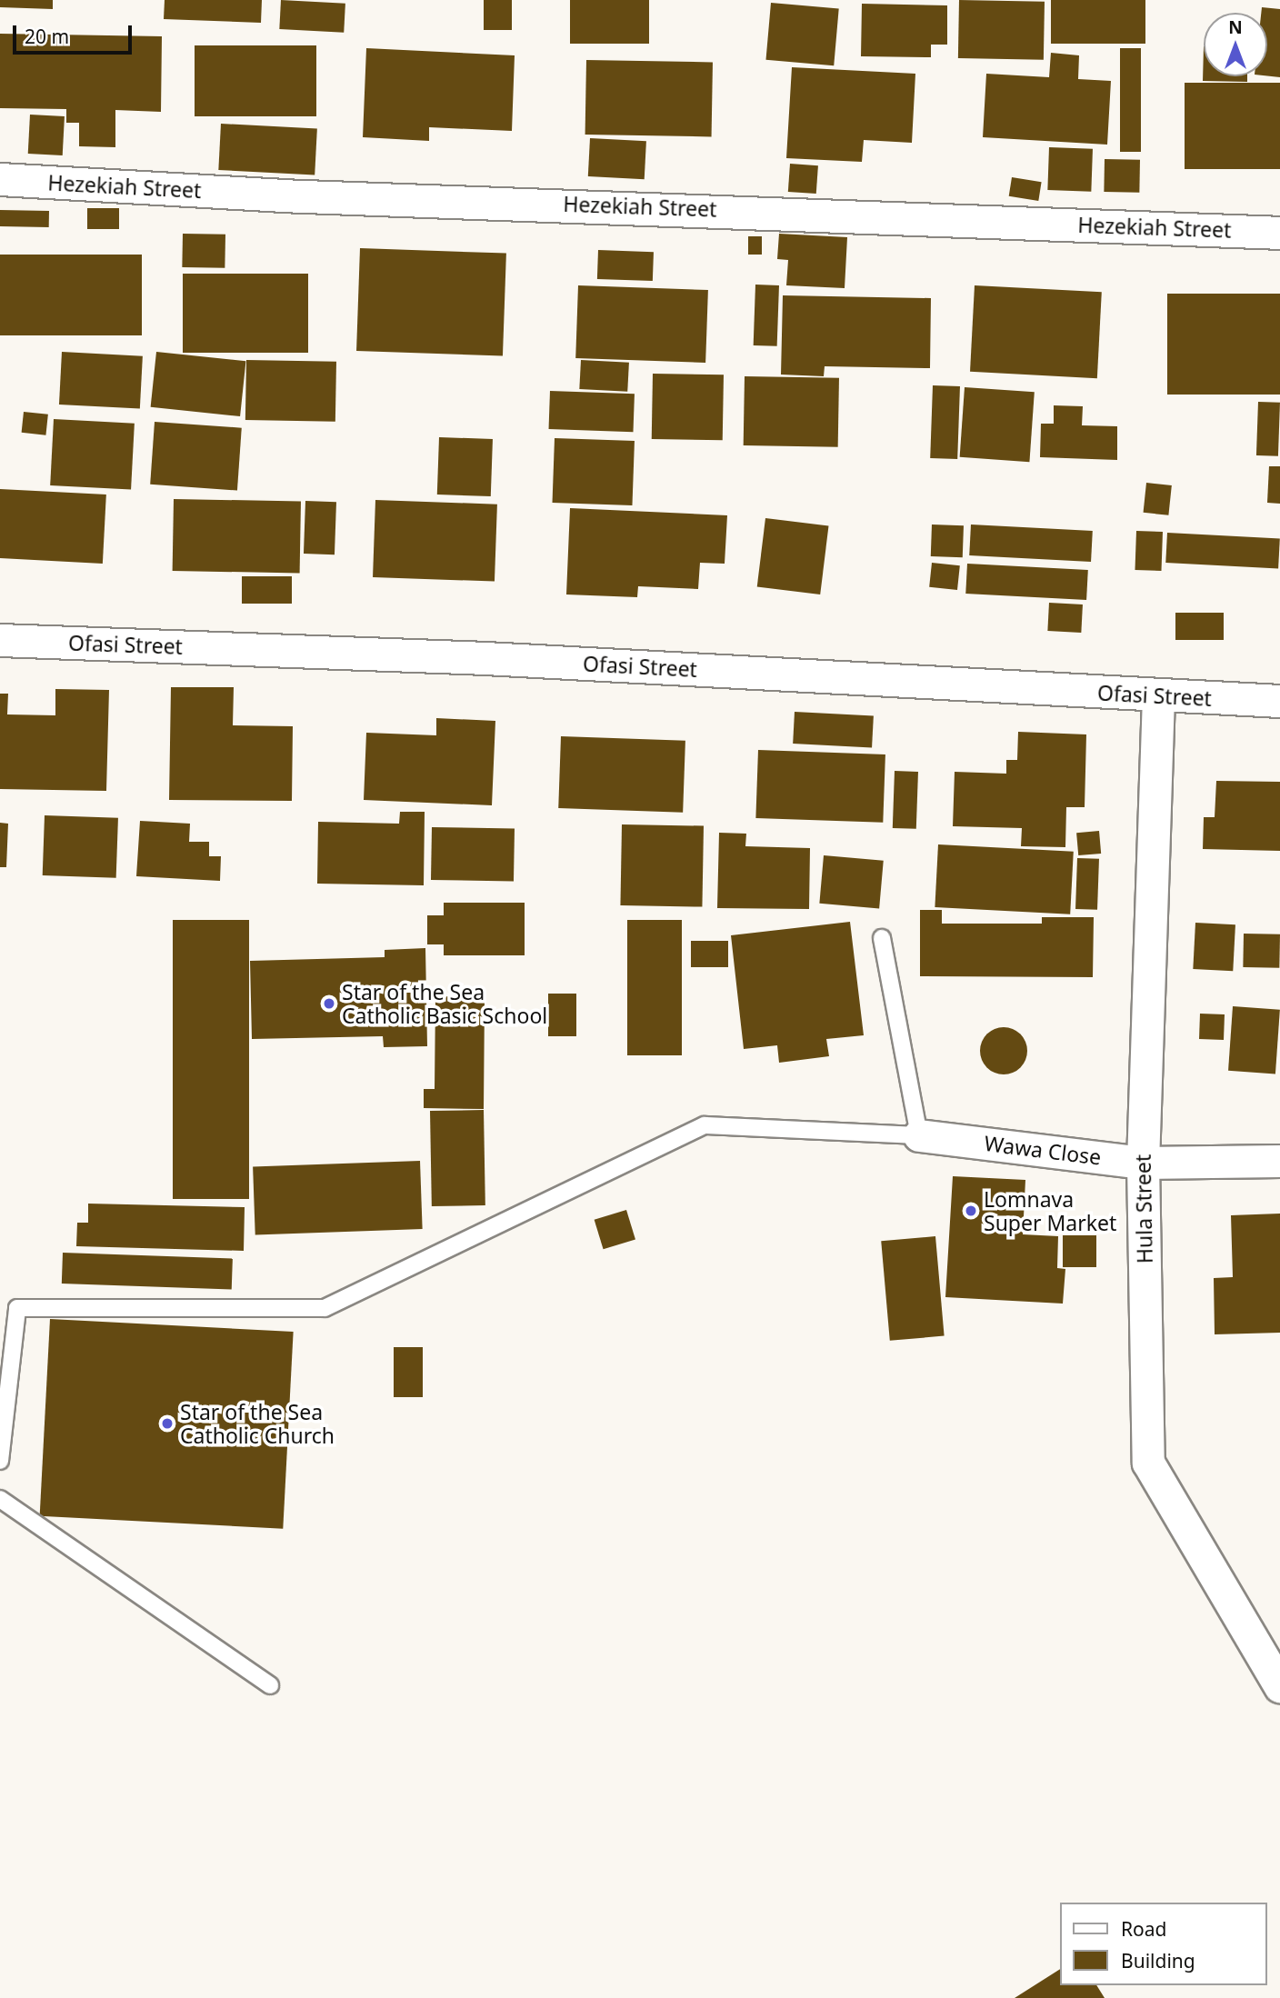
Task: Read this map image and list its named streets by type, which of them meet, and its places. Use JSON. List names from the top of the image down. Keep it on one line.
{"streets":{"street":["Hezekiah Street","Ofasi Street","Wawa Close","Hula Street"]},"crossings":[["Ofasi Street","Hula Street"],["Wawa Close","Hula Street"]],"places":["Star of the Sea Catholic Basic School","Lomnava Super Market","Star of the Sea Catholic Church"],"legend":["Road","Building"],"scale_bar":"20 m","north":"top"}
